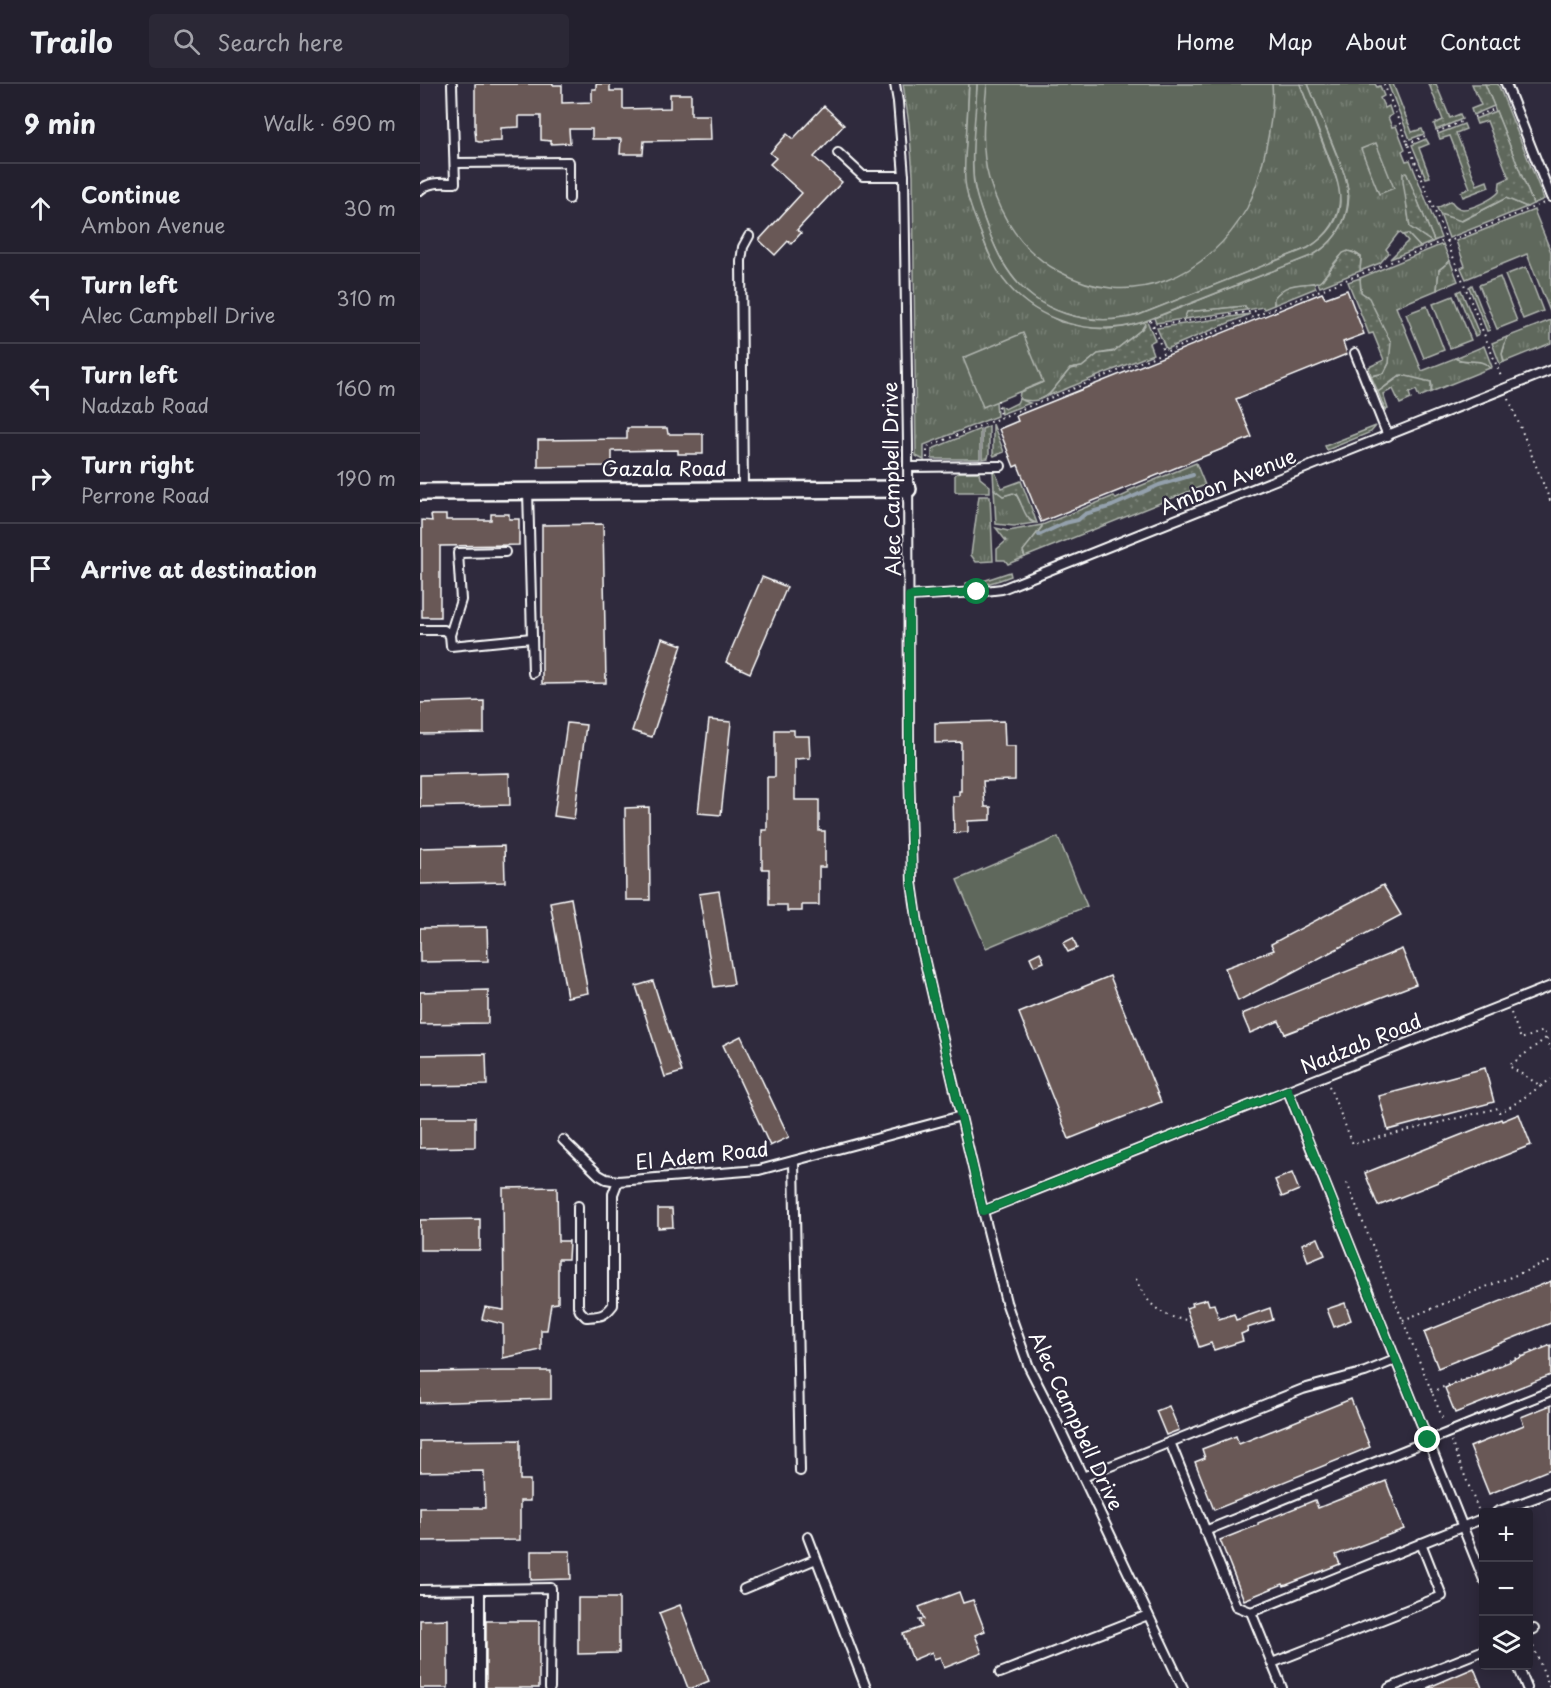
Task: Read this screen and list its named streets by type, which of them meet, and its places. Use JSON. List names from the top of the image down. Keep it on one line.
{"streets":{"street":["Gazala Road"],"lane":["Alec Campbell Drive","Ambon Avenue","Nadzab Road","El Adem Road"]},"crossings":[["Gazala Road","Alec Campbell Drive"],["Alec Campbell Drive","Ambon Avenue"],["Alec Campbell Drive","Nadzab Road"],["Alec Campbell Drive","El Adem Road"]],"page":{"header":"Trailo","search":"Search here","nav":["Home","Map","About","Contact"],"heading":["9 min","Walk · 690 m"],"list":[["Continue","Ambon Avenue","30 m"],["Turn left","Alec Campbell Drive","310 m"],["Turn left","Nadzab Road","160 m"],["Turn right","Perrone Road","190 m"],"Arrive at destination"],"map_buttons":["+","−"]}}
